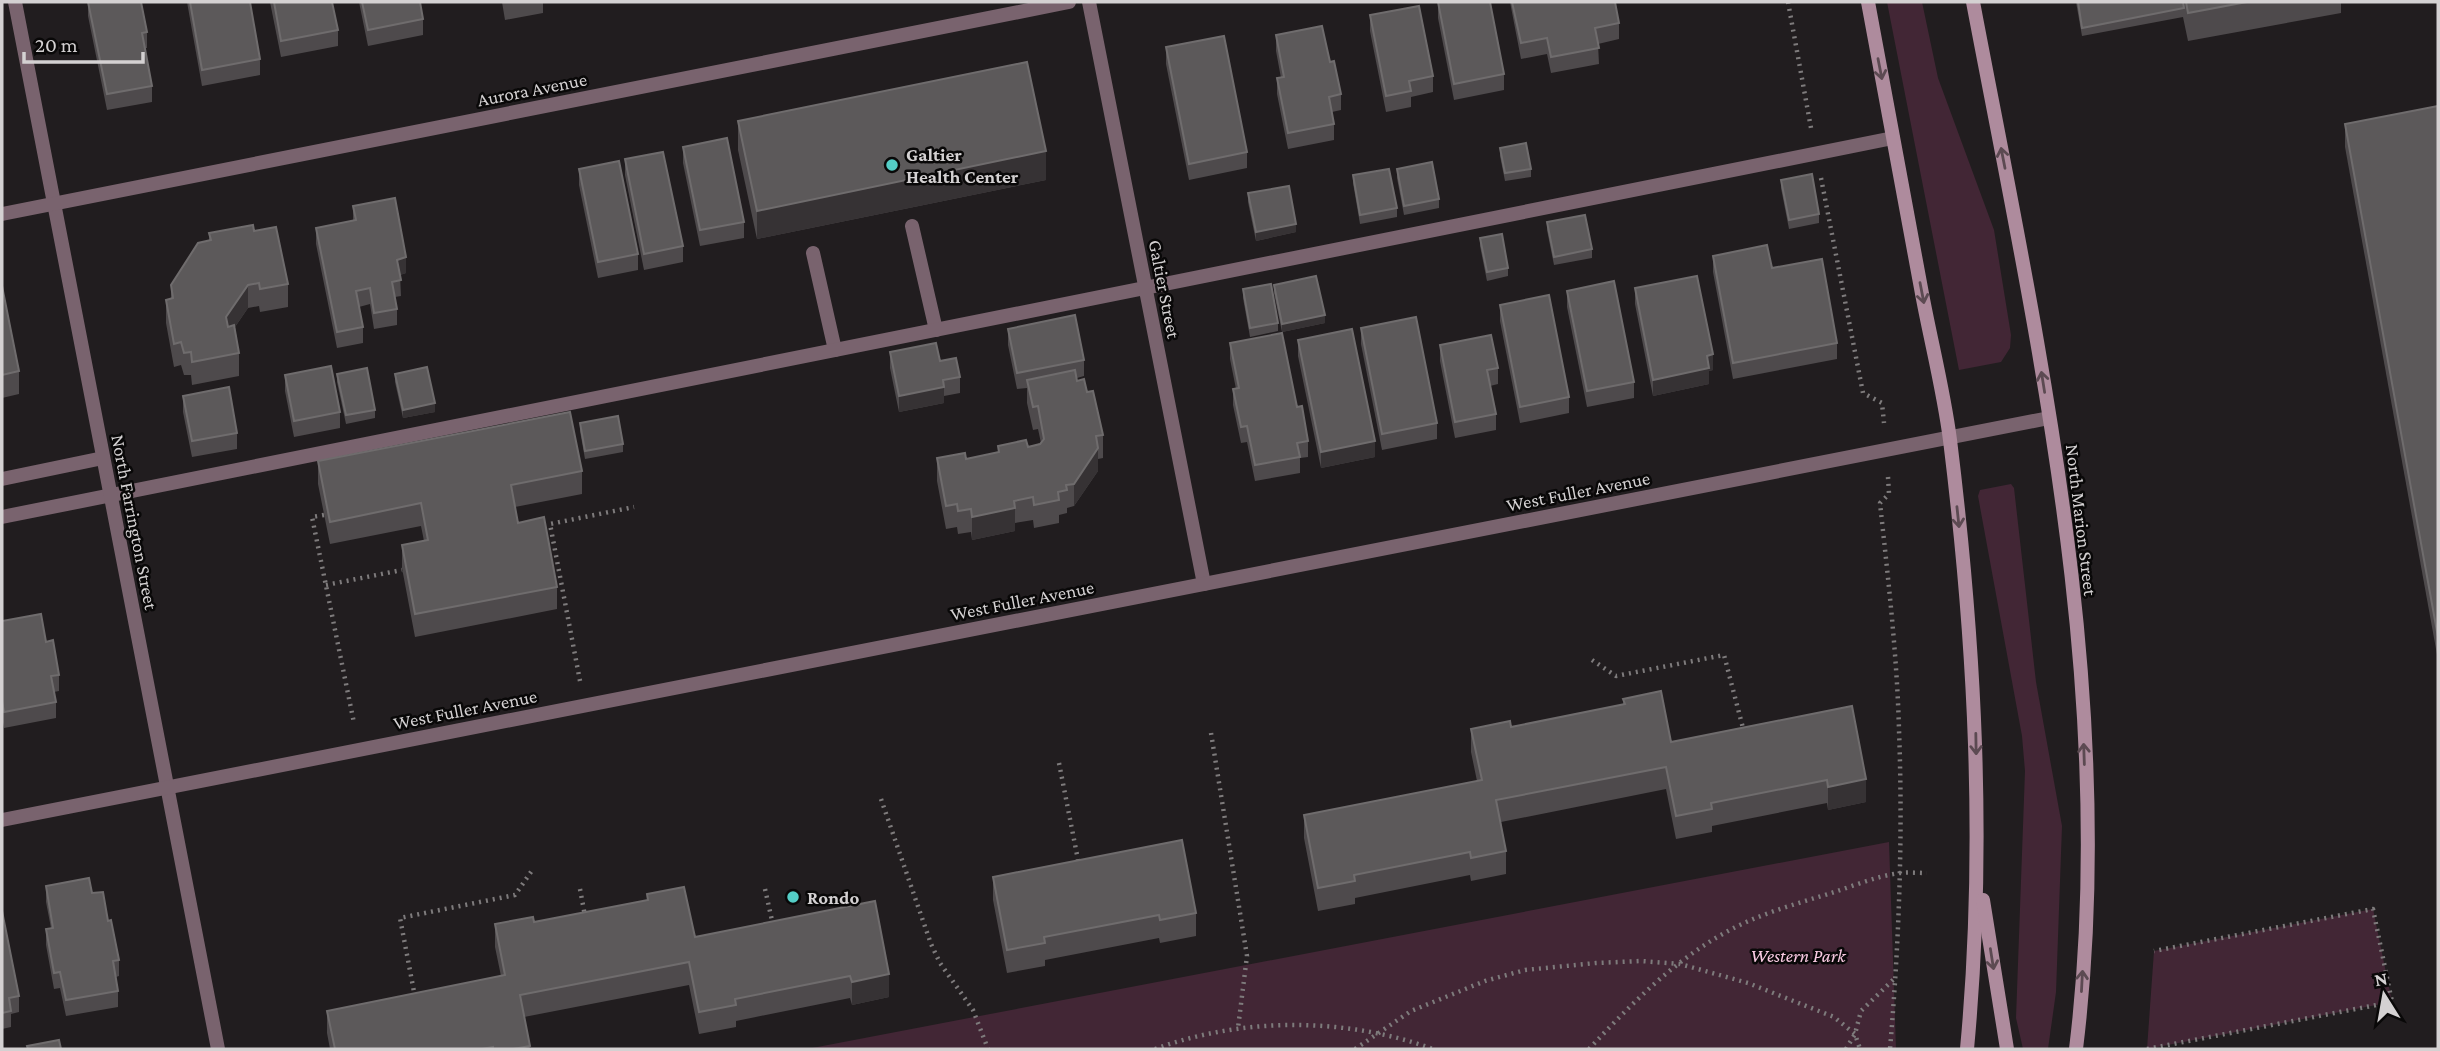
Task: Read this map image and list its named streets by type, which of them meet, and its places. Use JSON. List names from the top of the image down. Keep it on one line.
{"streets":{"main road":["North Marion Street"],"street":["Aurora Avenue","Galtier Street","West Fuller Avenue","North Farrington Street"]},"crossings":[["Aurora Avenue","North Farrington Street"],["Galtier Street","West Fuller Avenue"],["West Fuller Avenue","North Marion Street"],["West Fuller Avenue","North Farrington Street"]],"parks":["Western Park"],"places":["Galtier Health Center","Rondo"],"scale_bar":"20 m","north":"top"}
